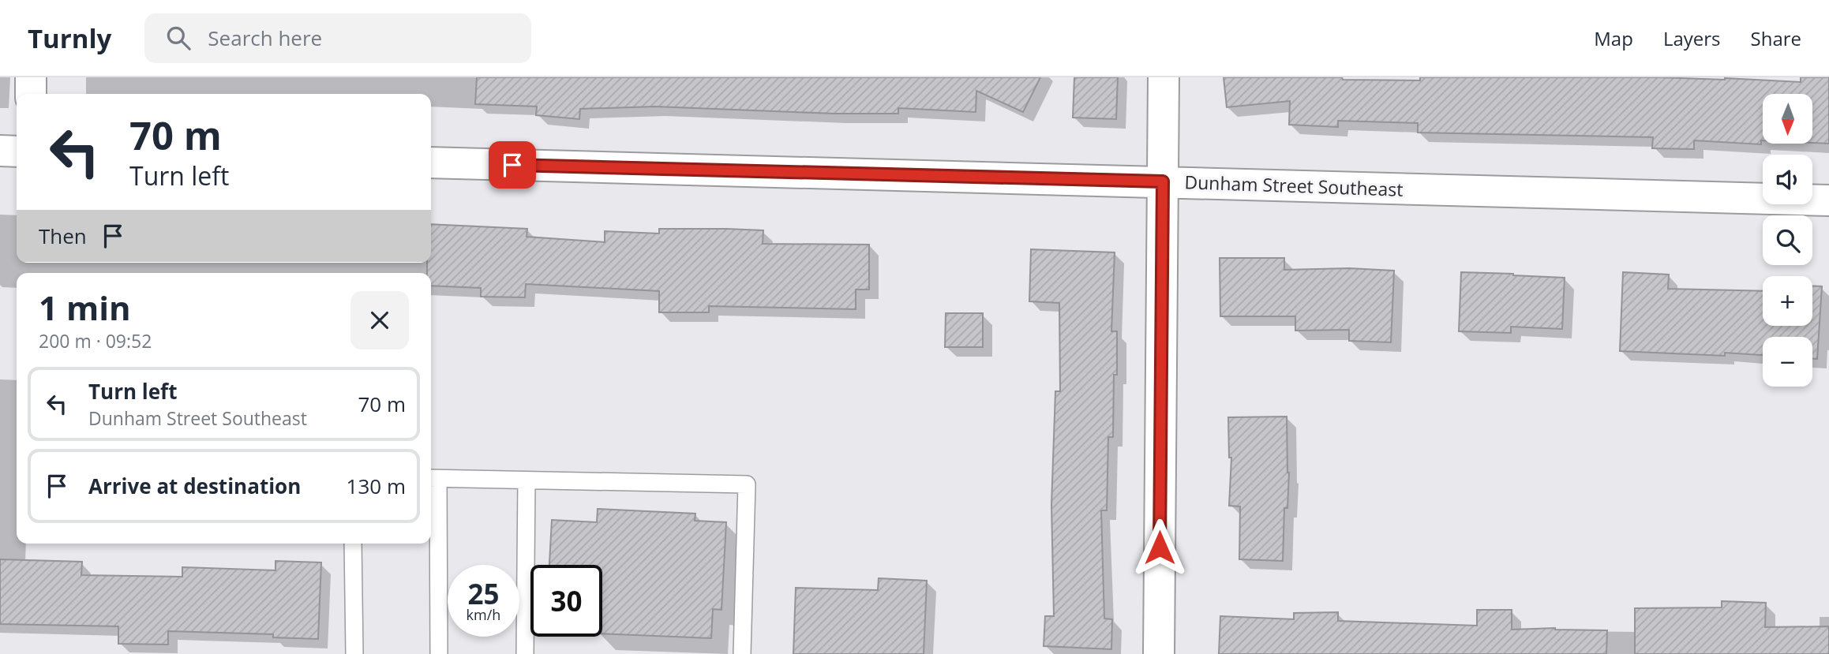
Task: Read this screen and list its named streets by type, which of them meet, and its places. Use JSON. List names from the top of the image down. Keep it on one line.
{"streets":{"street":["Dunham Street Southeast"]},"north":"bottom","page":{"header":"Turnly","search":"Search here","nav":["Map","Layers","Share"],"map_buttons":["+","−"],"turn":["70 m","Turn left"],"then":"Then","heading":["1 min","200 m · 09:52"],"list":[{"name":"Turn left","note":"Dunham Street Southeast","value":"70 m"},{"name":"Arrive at destination","value":"130 m"}],"speed":"25 km/h","limit":"30"}}
